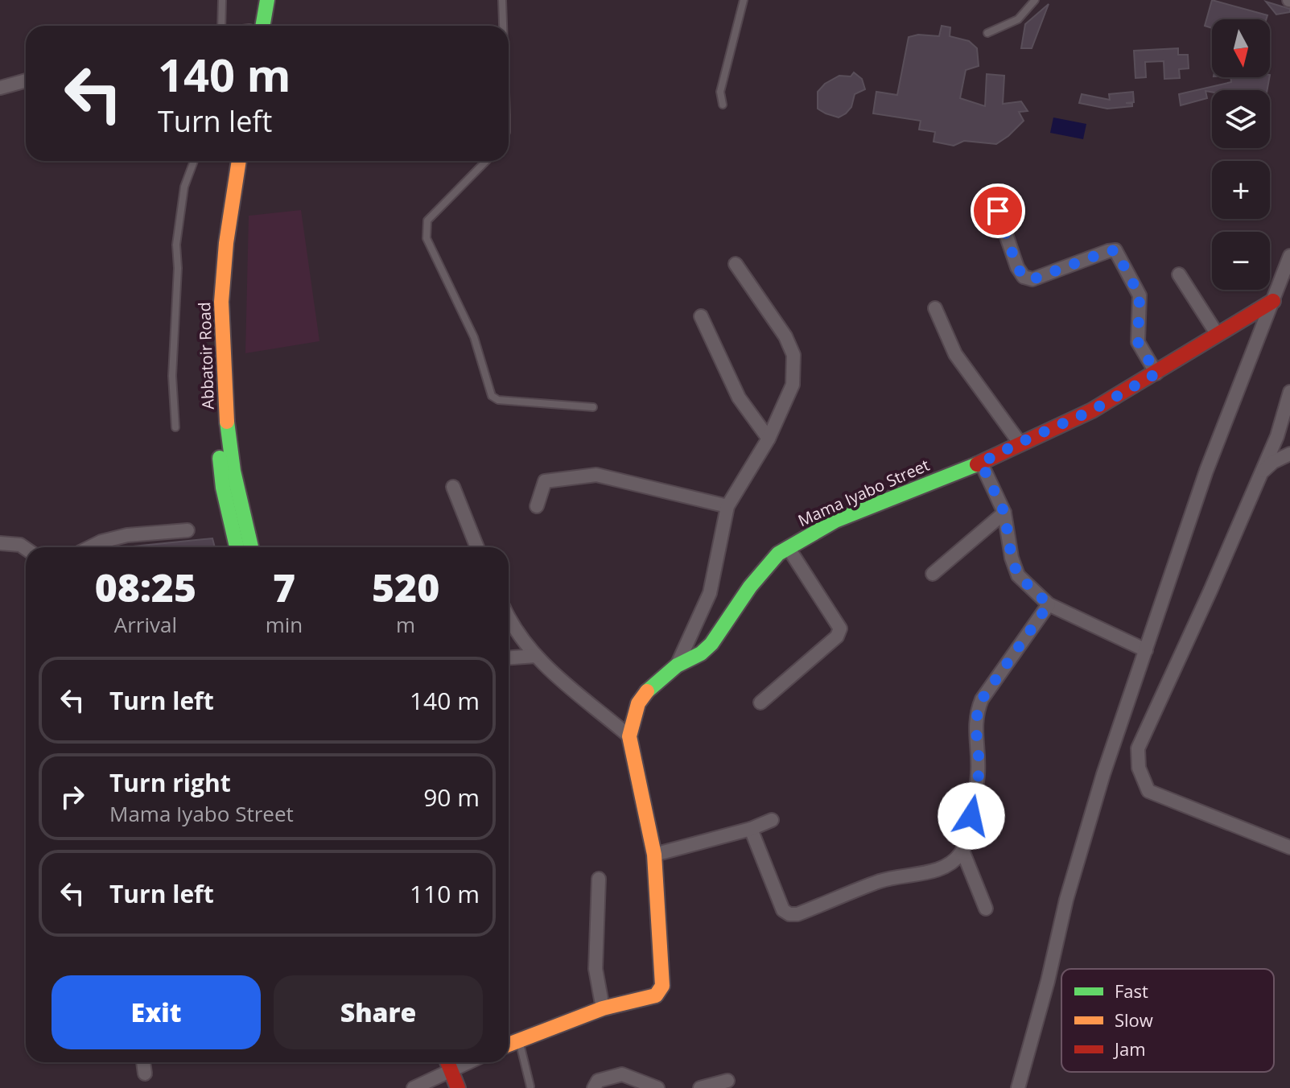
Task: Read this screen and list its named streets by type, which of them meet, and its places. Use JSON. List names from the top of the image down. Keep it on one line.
{"streets":{"street":["Abbatoir Road","Mama Iyabo Street"]},"legend":["Fast","Slow","Jam"],"north":"bottom","page":{"map_buttons":["+","−"],"turn":["140 m","Turn left"],"eta":["08:25","Arrival","7","min","520","m"],"list":[{"name":"Turn left","value":"140 m"},{"name":"Turn right","note":"Mama Iyabo Street","value":"90 m"},{"name":"Turn left","value":"110 m"}],"buttons":["Exit","Share"]}}
